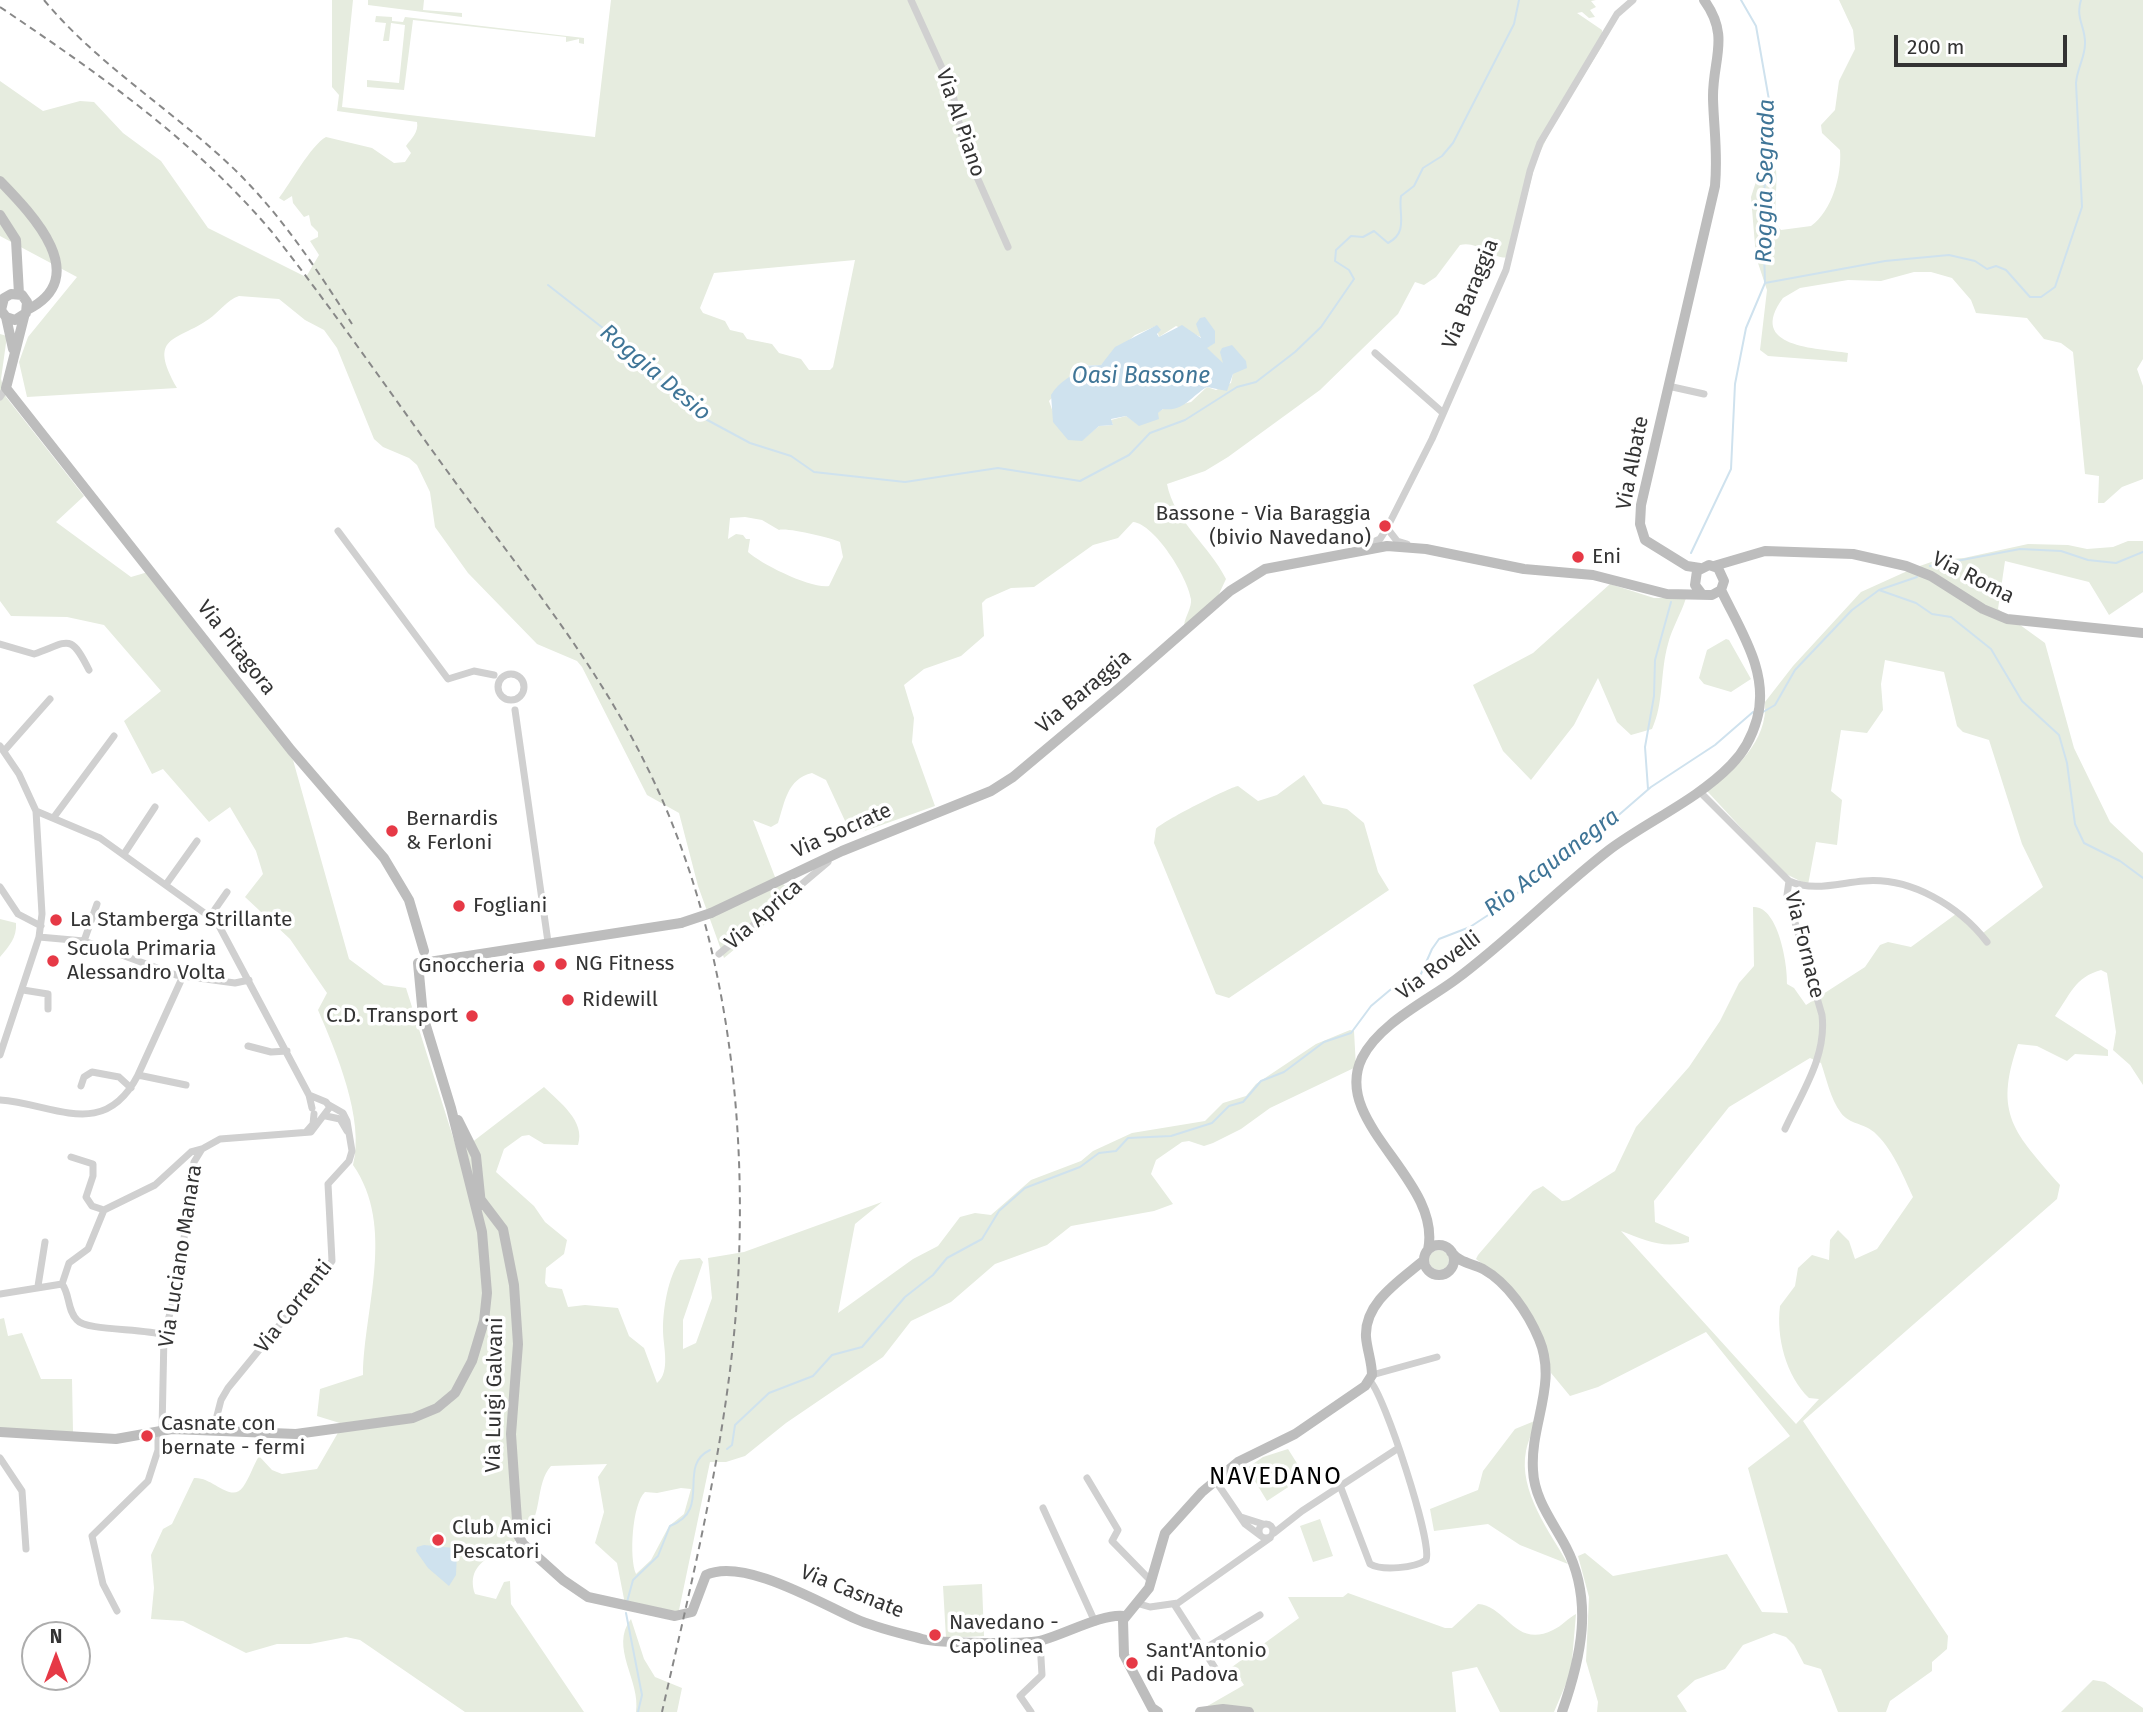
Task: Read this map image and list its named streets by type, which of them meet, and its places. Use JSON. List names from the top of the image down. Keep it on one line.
{"streets":{"street":["Via Al Piano","Via Baraggia","Via Albate","Via Roma","Via Pitagora","Via Socrate","Via Aprica","Via Fornace","Via Rovelli","Via Luciano Manara","Via Correnti","Via Luigi Galvani","Via Casnate"]},"crossings":[["Via Baraggia","Via Socrate"],["Via Baraggia","Via Rovelli"],["Via Albate","Via Roma"],["Via Pitagora","Via Luigi Galvani"],["Via Socrate","Via Aprica"],["Via Fornace","Via Rovelli"],["Via Luigi Galvani","Via Casnate"]],"districts":["NAVEDANO"],"water":["Roggia Segrada","Roggia Desio","Oasi Bassone","Rio Acquanegra"],"places":["Bassone - Via Baraggia (bivio Navedano)","Eni","Bernardis & Ferloni","Fogliani","La Stamberga Strillante","Scuola Primaria Alessandro Volta","NG Fitness","Gnoccheria","Ridewill","C.D. Transport","Casnate con bernate - fermi","Club Amici Pescatori","Navedano - Capolinea","Sant'Antonio di Padova"],"scale_bar":"200 m","north":"top"}
